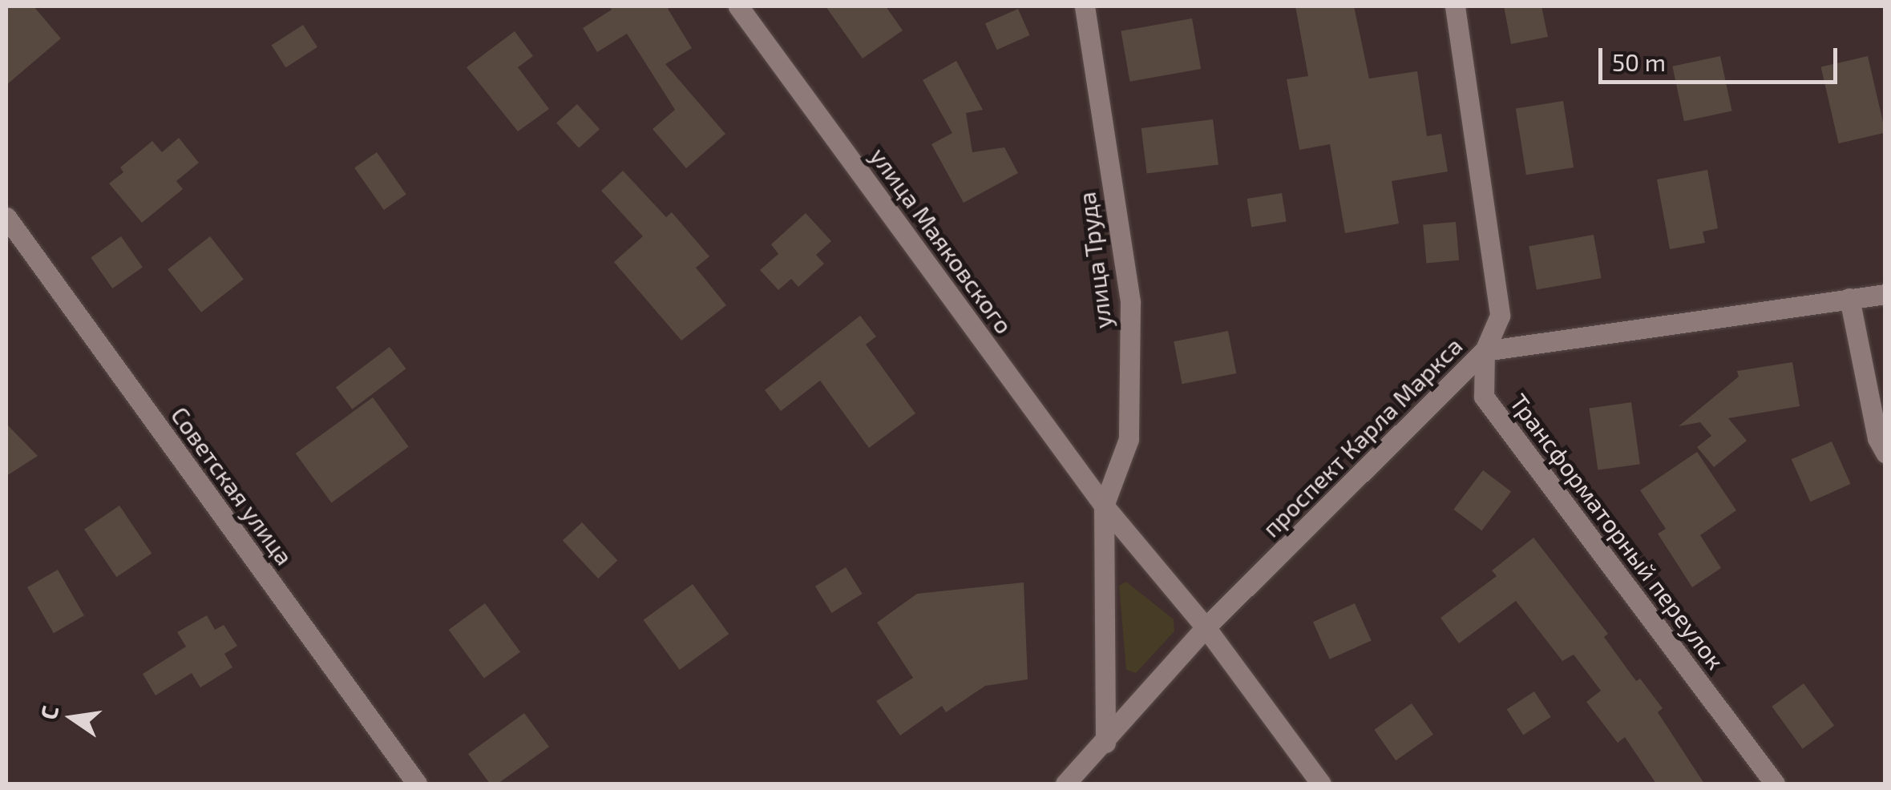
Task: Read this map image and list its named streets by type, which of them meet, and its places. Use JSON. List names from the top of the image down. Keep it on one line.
{"streets":{"street":["улица Маяковского","улица Труда","проспект Карла Маркса","Советская улица","Трансформаторный переулок"]},"crossings":[["улица Маяковского","улица Труда"],["улица Маяковского","проспект Карла Маркса"],["проспект Карла Маркса","Трансформаторный переулок"]],"scale_bar":"50 m","north":"left"}
